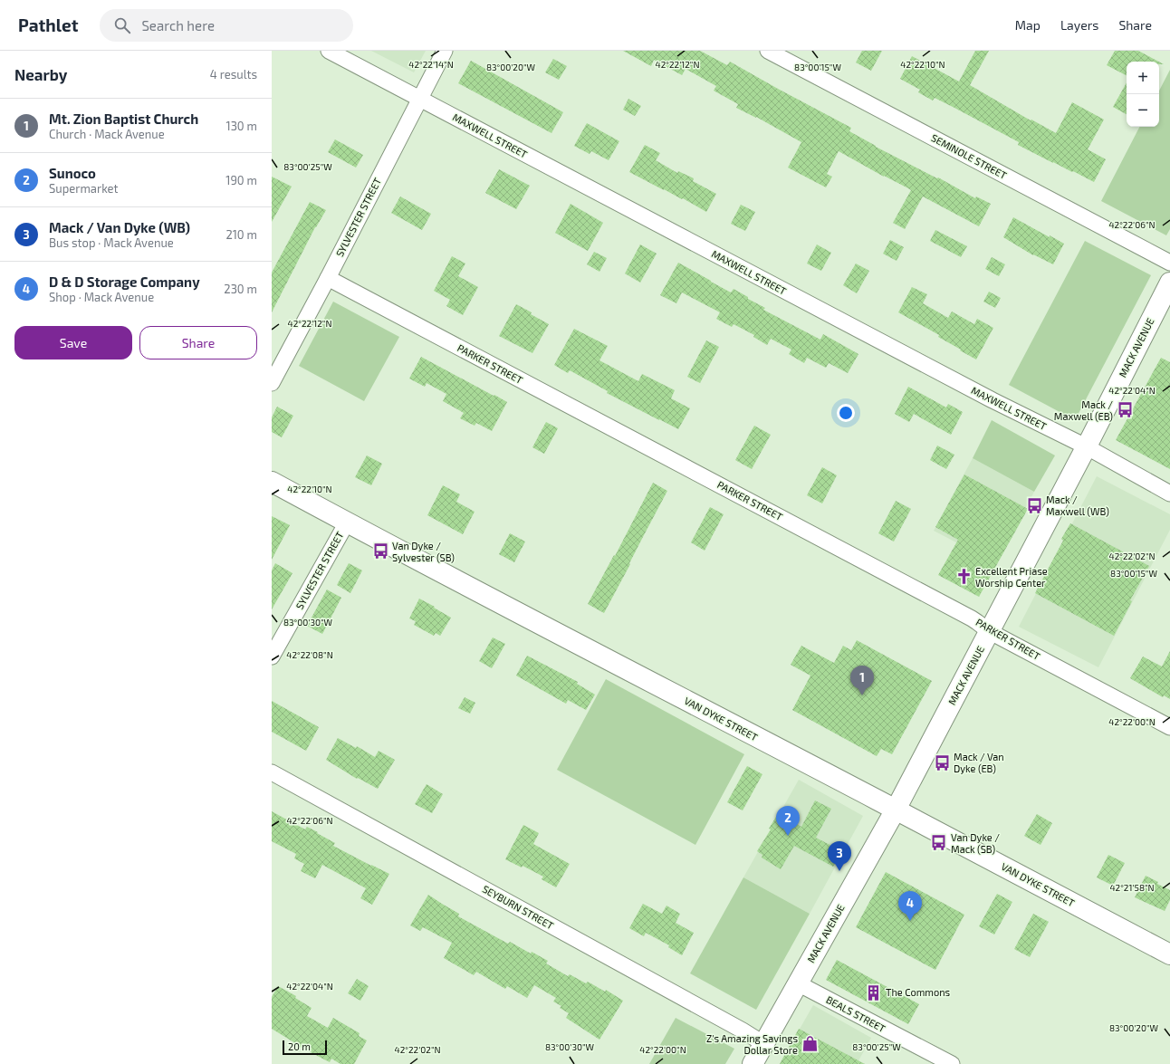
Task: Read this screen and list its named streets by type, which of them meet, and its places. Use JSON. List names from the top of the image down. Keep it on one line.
{"streets":{"main road":["MACK AVENUE","VAN DYKE STREET"],"street":["MAXWELL STREET","SEMINOLE STREET","SYLVESTER STREET","PARKER STREET","SEYBURN STREET","BEALS STREET"]},"crossings":[["MAXWELL STREET","SYLVESTER STREET"],["MAXWELL STREET","MACK AVENUE"],["SYLVESTER STREET","PARKER STREET"],["SYLVESTER STREET","VAN DYKE STREET"],["MACK AVENUE","PARKER STREET"],["MACK AVENUE","VAN DYKE STREET"],["MACK AVENUE","SEYBURN STREET"],["MACK AVENUE","BEALS STREET"]],"places":{"bus stop":["Mack / Maxwell (EB)","Mack / Maxwell (WB)","Van Dyke / Sylvester (SB)","Mack / Van Dyke (EB)","Van Dyke / Mack (SB)"],"church":["Excellent Priase Worship Center"],"building":["The Commons"],"shop":["Z's Amazing Savings Dollar Store"]},"scale_bar":"20 m","page":{"header":"Pathlet","search":"Search here","nav":["Map","Layers","Share"],"heading":["Nearby","4 results"],"map_buttons":["+","−"],"list":[{"mark":"1","name":"Mt. Zion Baptist Church","note":"Church · Mack Avenue","value":"130 m"},{"mark":"2","name":"Sunoco","note":"Supermarket","value":"190 m"},{"mark":"3","name":"Mack / Van Dyke (WB)","note":"Bus stop · Mack Avenue","value":"210 m"},{"mark":"4","name":"D & D Storage Company","note":"Shop · Mack Avenue","value":"230 m"}],"buttons":["Save","Share"],"pins":["1","2","3","4"],"scale":"20 m"},"coordinates":["42°22'14\"N","42°22'12\"N","42°22'10\"N","83°00'20\"W","83°00'15\"W","83°00'25\"W","42°22'06\"N","42°22'04\"N","42°22'02\"N","83°00'30\"W","42°22'08\"N","42°22'00\"N","42°21'58\"N"]}
